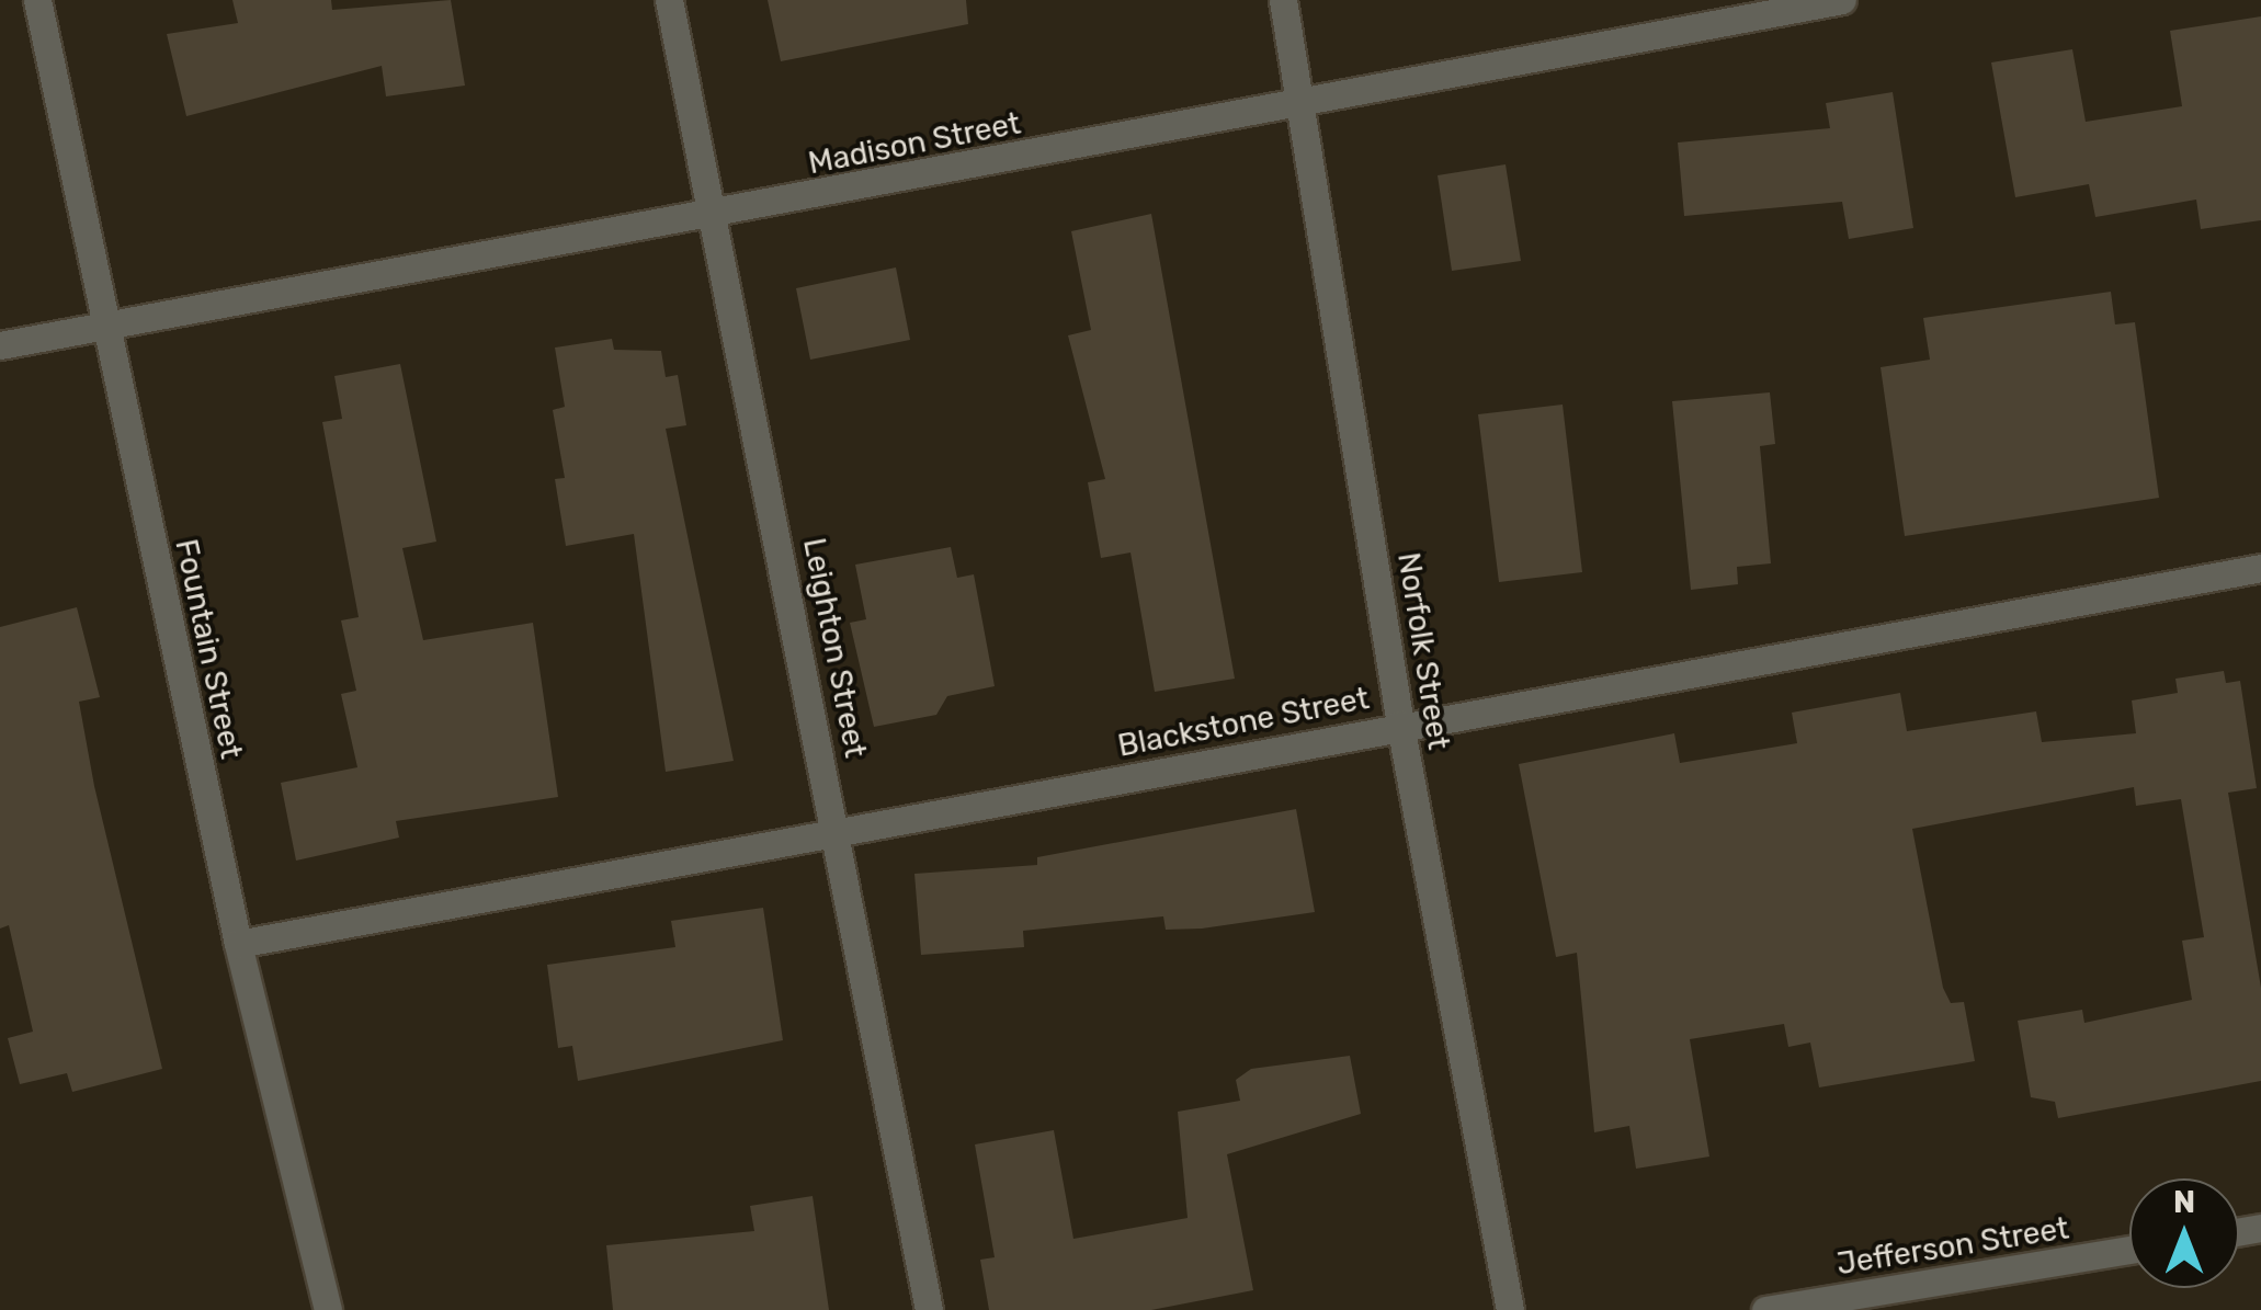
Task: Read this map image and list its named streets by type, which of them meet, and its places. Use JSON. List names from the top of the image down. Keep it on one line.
{"streets":{"street":["Madison Street","Leighton Street","Fountain Street","Norfolk Street","Blackstone Street","Jefferson Street"]},"crossings":[["Madison Street","Leighton Street"],["Madison Street","Fountain Street"],["Madison Street","Norfolk Street"],["Leighton Street","Blackstone Street"],["Fountain Street","Blackstone Street"],["Norfolk Street","Blackstone Street"]],"north":"top"}
